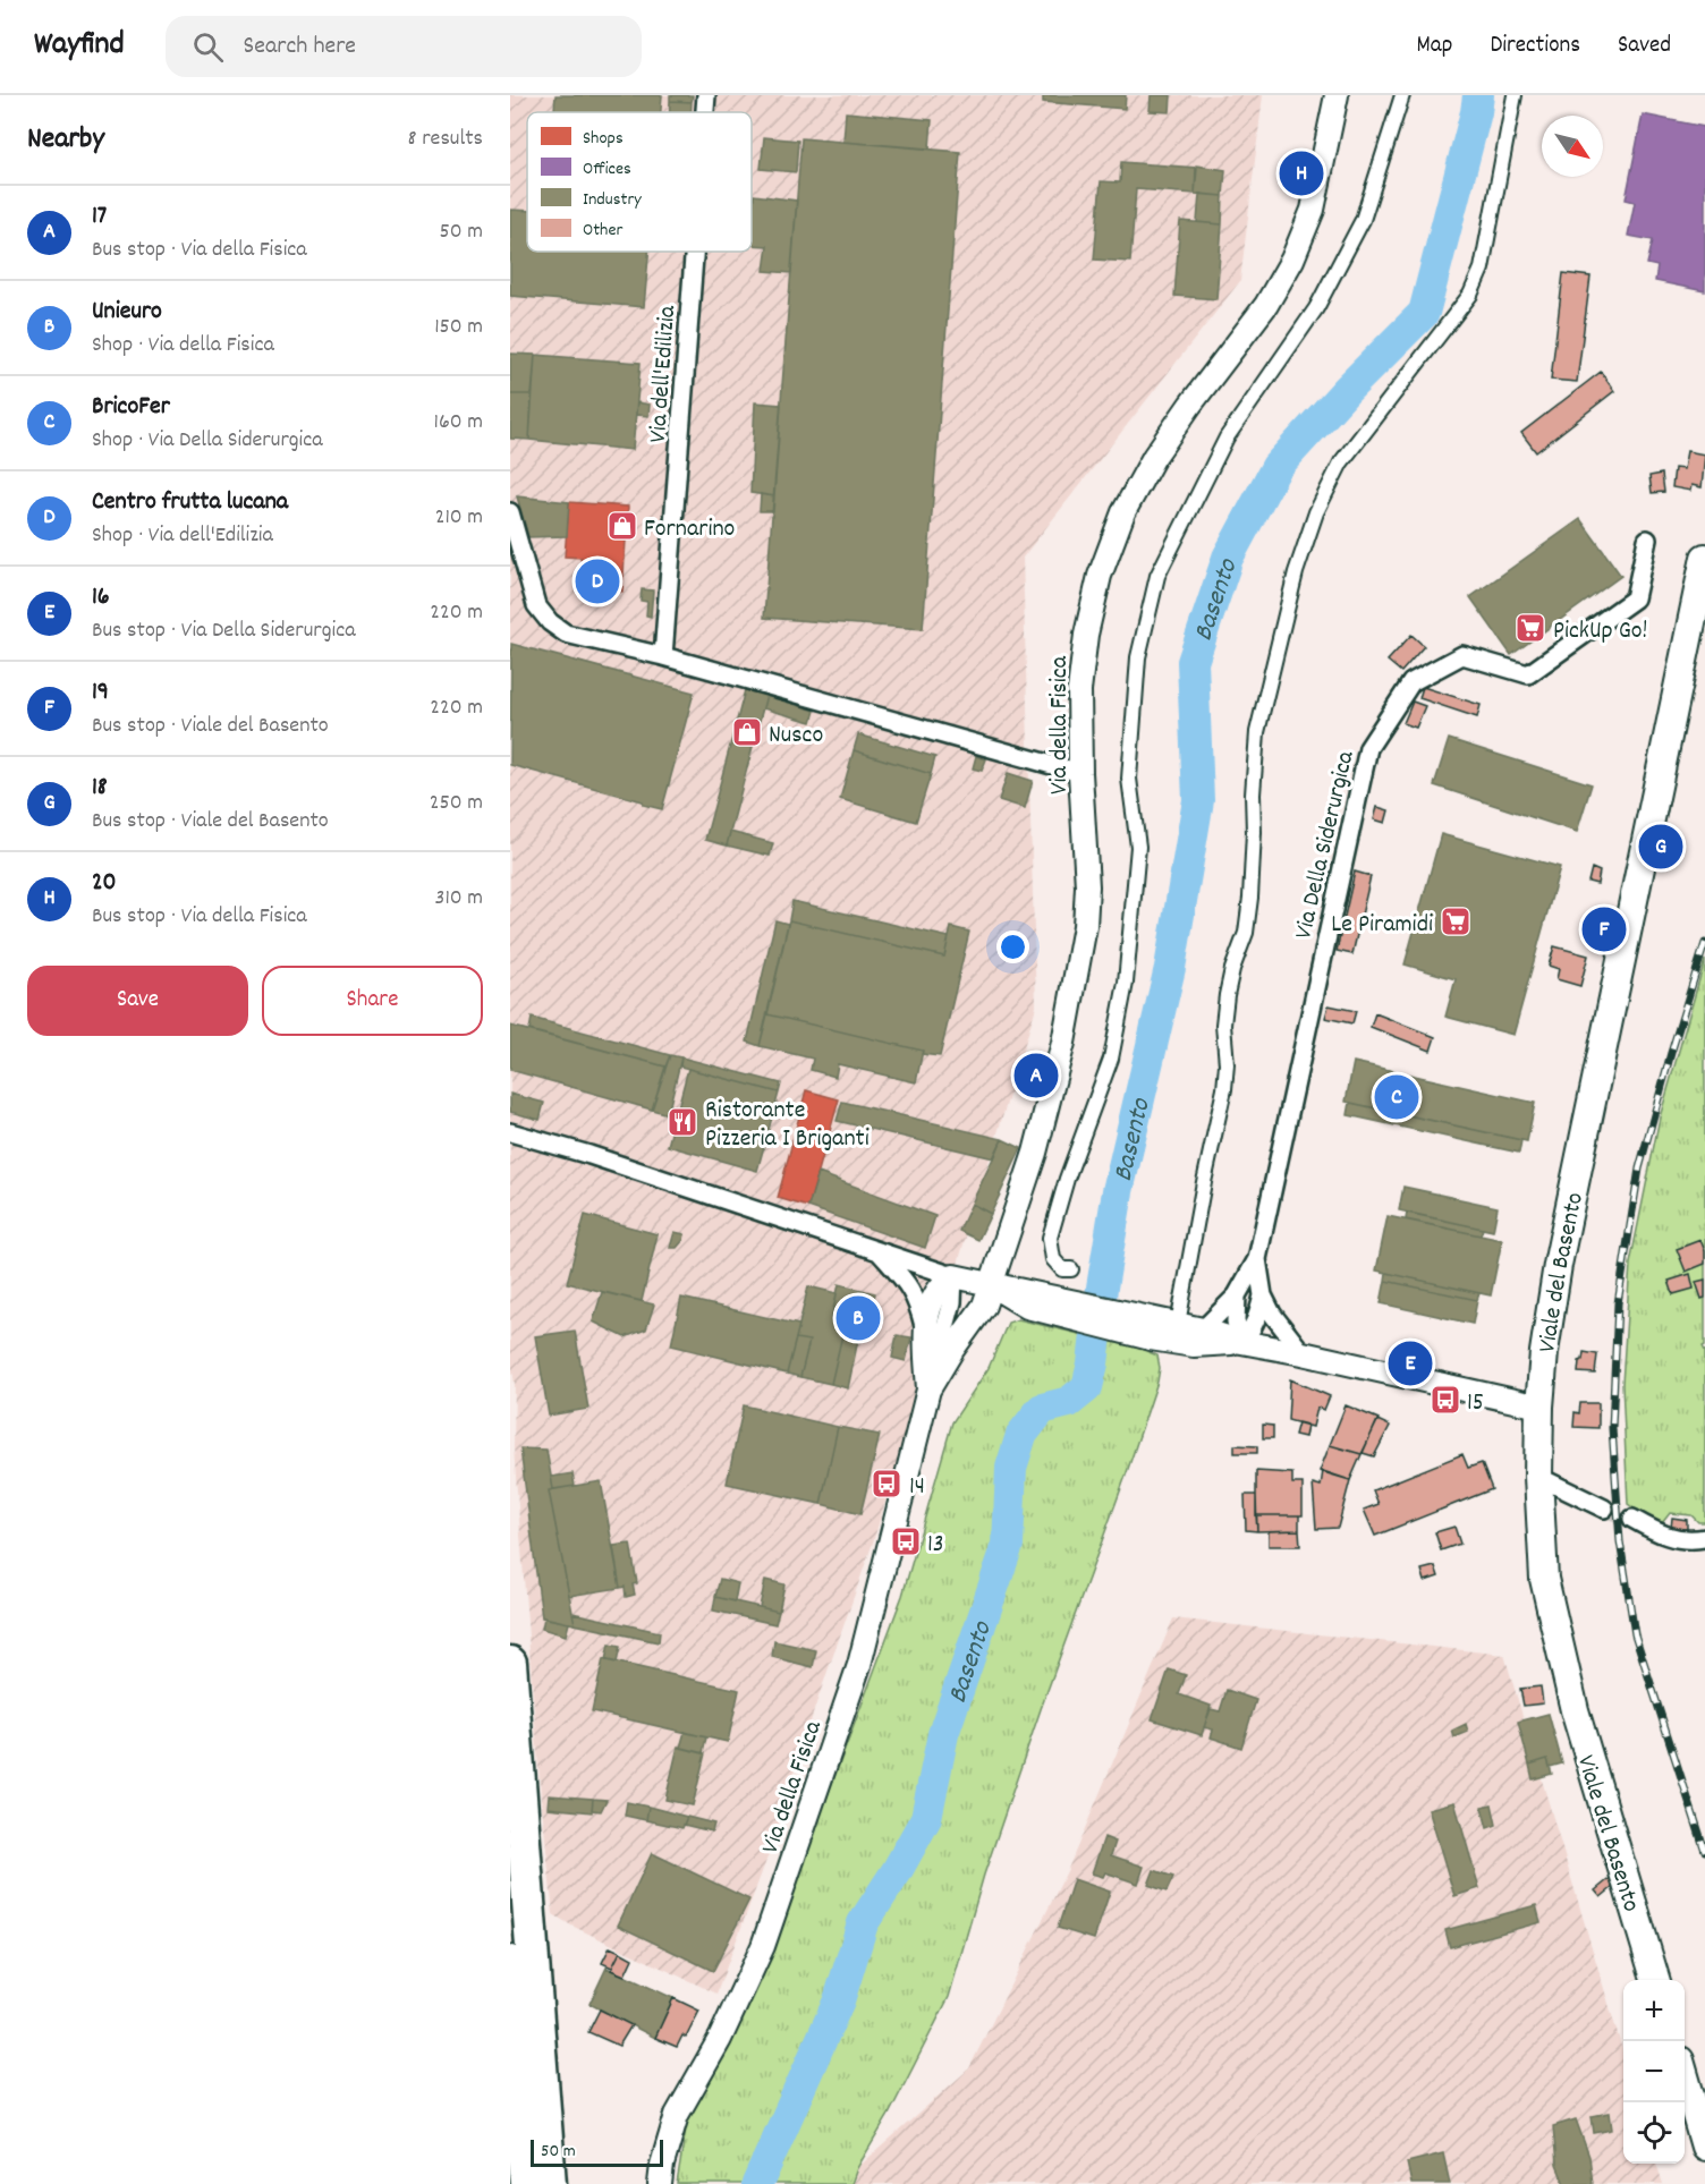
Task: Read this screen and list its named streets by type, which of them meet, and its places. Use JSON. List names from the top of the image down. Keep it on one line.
{"streets":{"main road":["Viale del Basento"],"street":["Via dell'Edilizia","Via della Fisica","Via Della Siderurgica"]},"water":["Basento"],"places":{"shop":["Fornarino","Nusco"],"supermarket":["PickUp Go!","Le Piramidi"],"restaurant":["Ristorante Pizzeria I Briganti"],"bus stop":["15","14","13"]},"legend":["Shops","Offices","Industry","Other"],"scale_bar":"50 m","north":"bottom right","page":{"header":"Wayfind","search":"Search here","nav":["Map","Directions","Saved"],"heading":["Nearby","8 results"],"pins":["H","D","G","F","A","C","B","E"],"list":[{"mark":"A","name":"17","note":"Bus stop · Via della Fisica","value":"50 m"},{"mark":"B","name":"Unieuro","note":"Shop · Via della Fisica","value":"150 m"},{"mark":"C","name":"BricoFer","note":"Shop · Via Della Siderurgica","value":"160 m"},{"mark":"D","name":"Centro frutta lucana","note":"Shop · Via dell'Edilizia","value":"210 m"},{"mark":"E","name":"16","note":"Bus stop · Via Della Siderurgica","value":"220 m"},{"mark":"F","name":"19","note":"Bus stop · Viale del Basento","value":"220 m"},{"mark":"G","name":"18","note":"Bus stop · Viale del Basento","value":"250 m"},{"mark":"H","name":"20","note":"Bus stop · Via della Fisica","value":"310 m"}],"buttons":["Save","Share"],"map_buttons":["+","−"],"scale":"50 m"}}
